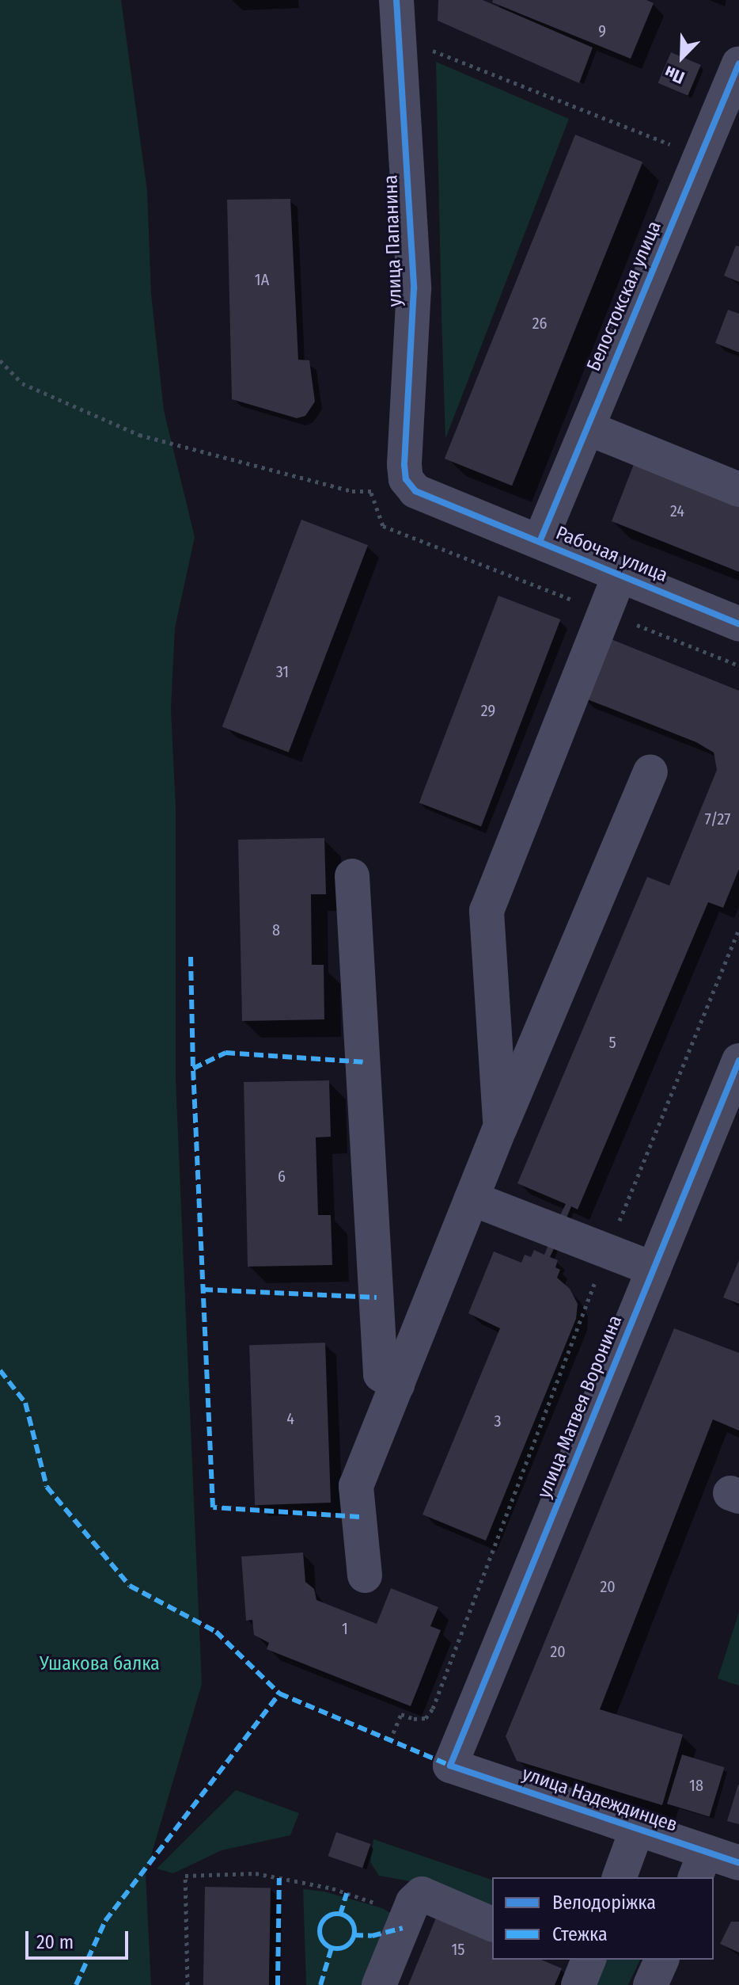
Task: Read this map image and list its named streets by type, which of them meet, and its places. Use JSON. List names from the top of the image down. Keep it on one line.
{"streets":{"street":["улица Папанина","Белостокская улица","Рабочая улица","улица Матвея Воронина","улица Надеждинцев"]},"crossings":[["улица Папанина","Рабочая улица"],["Белостокская улица","Рабочая улица"],["улица Матвея Воронина","улица Надеждинцев"]],"parks":["Ушакова балка"],"house_numbers":["9","1А","26","24","31","29","7/27","8","5","6","4","3","20","1","20","18","15"],"legend":["Велодоріжка","Стежка"],"scale_bar":"20 m","north":"bottom left"}
